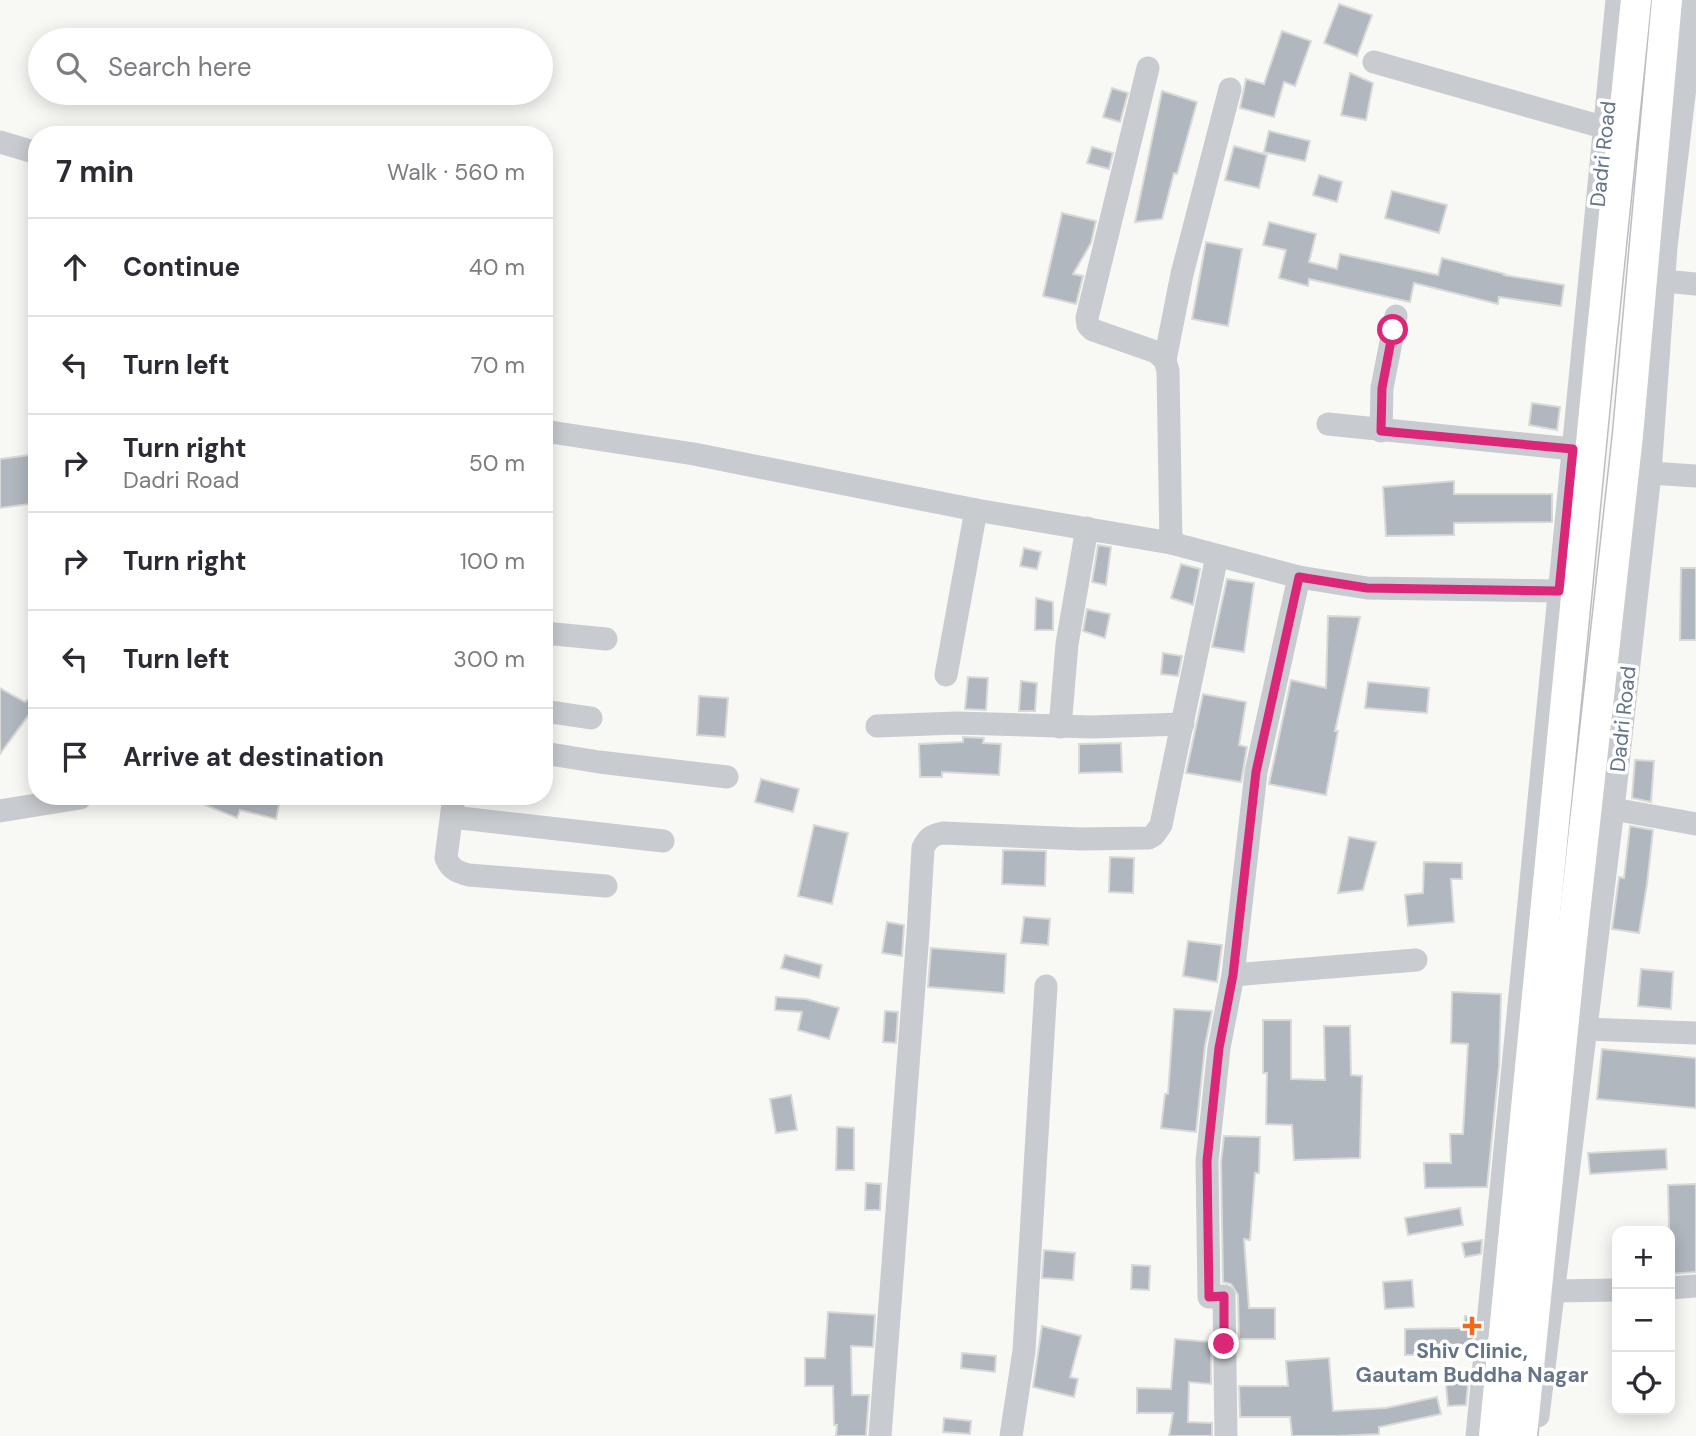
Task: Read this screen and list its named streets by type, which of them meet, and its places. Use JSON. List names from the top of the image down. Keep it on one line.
{"streets":{"street":["Dadri Road"]},"places":{"health":["Shiv Clinic, Gautam Buddha Nagar"]},"page":{"search":"Search here","heading":["7 min","Walk · 560 m"],"list":[["Continue","40 m"],["Turn left","70 m"],["Turn right","Dadri Road","50 m"],["Turn right","100 m"],["Turn left","300 m"],"Arrive at destination"],"map_buttons":["+","−"]}}
